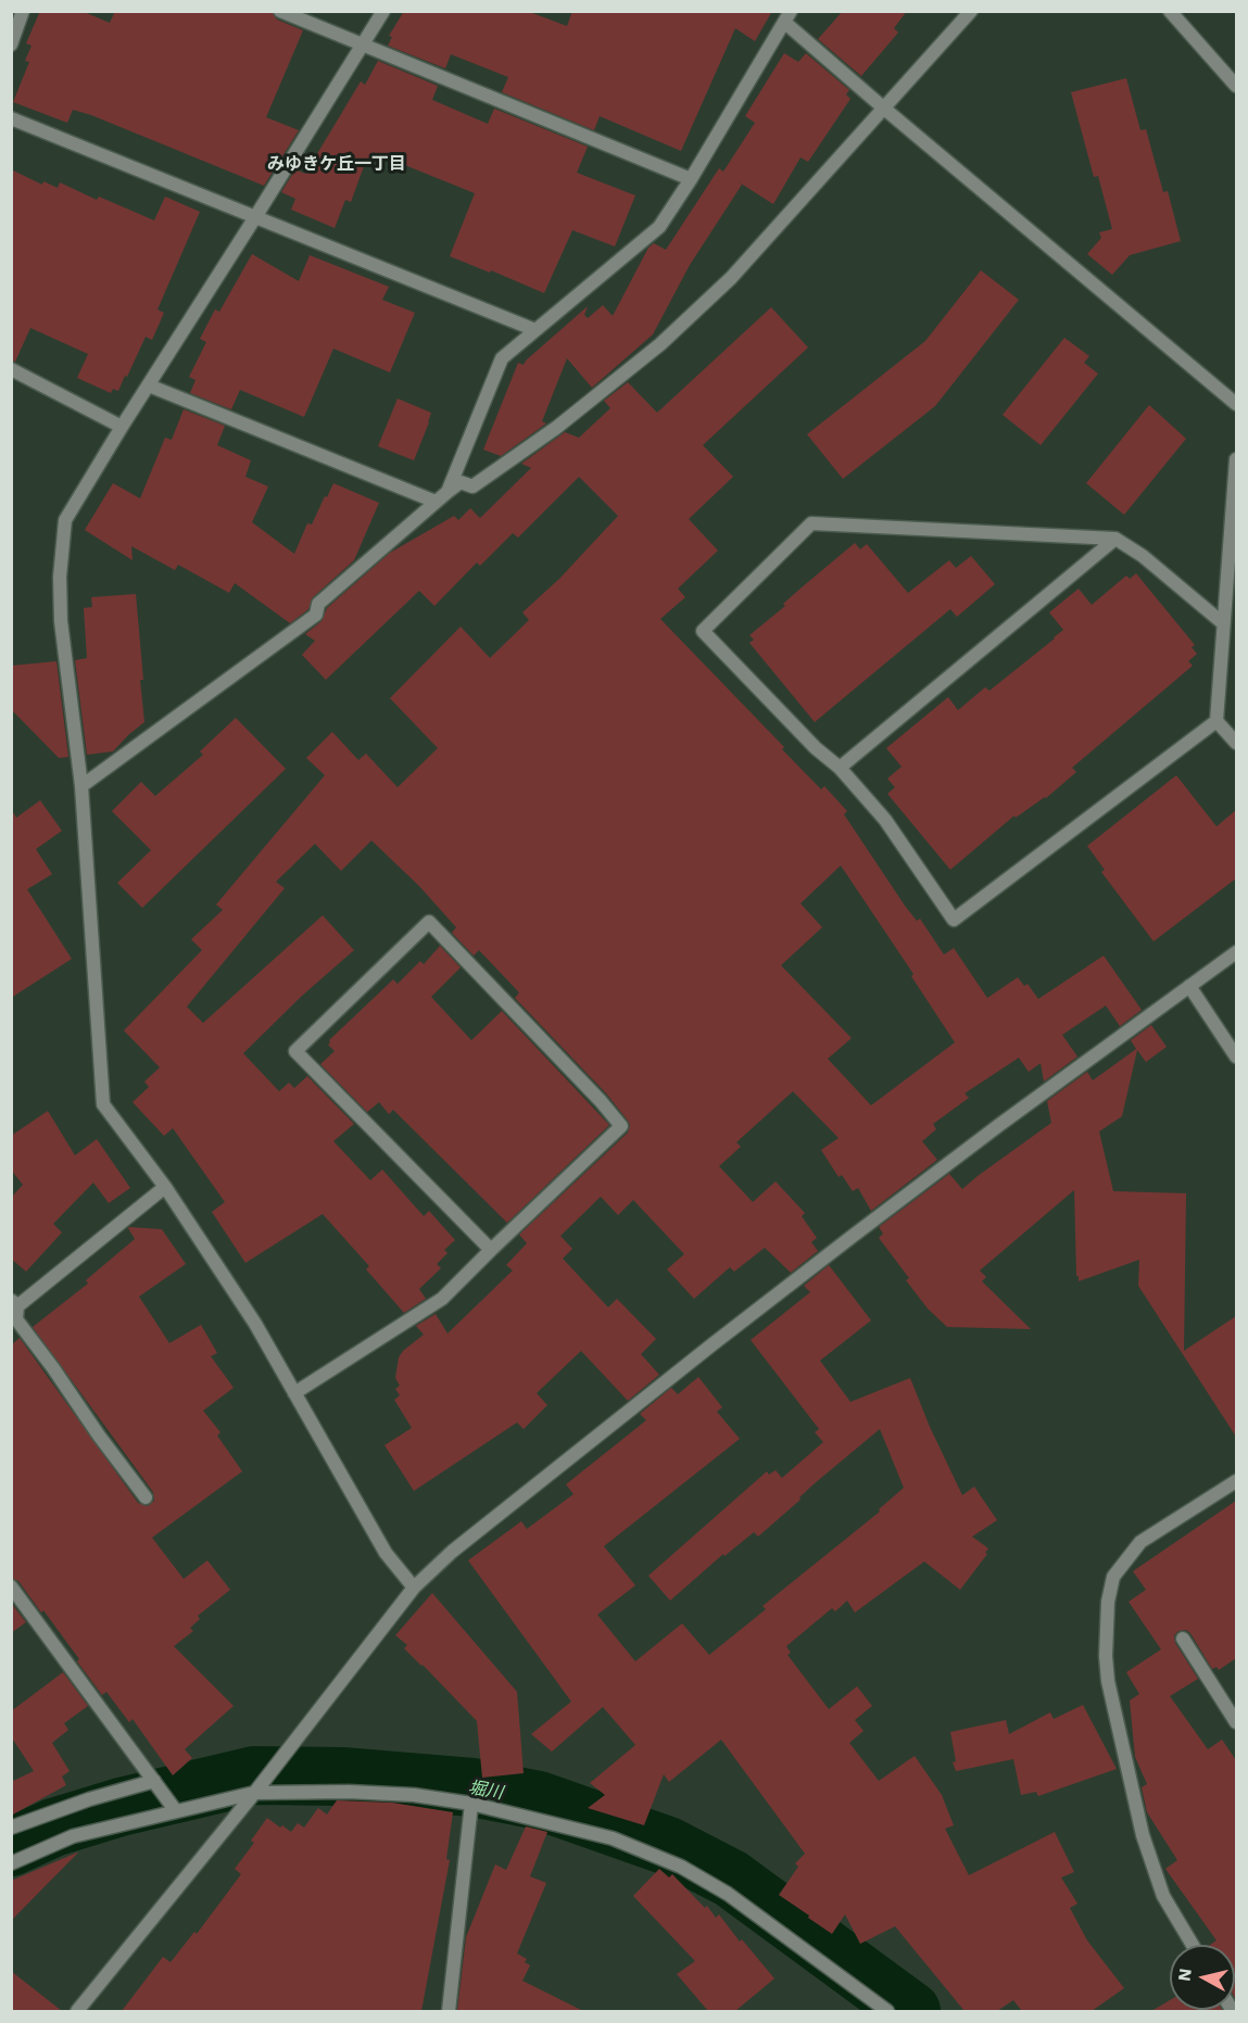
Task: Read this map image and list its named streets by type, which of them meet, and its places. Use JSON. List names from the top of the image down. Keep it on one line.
{"districts":["みゆきケ丘一丁目"],"water":["堀川"],"north":"left"}
